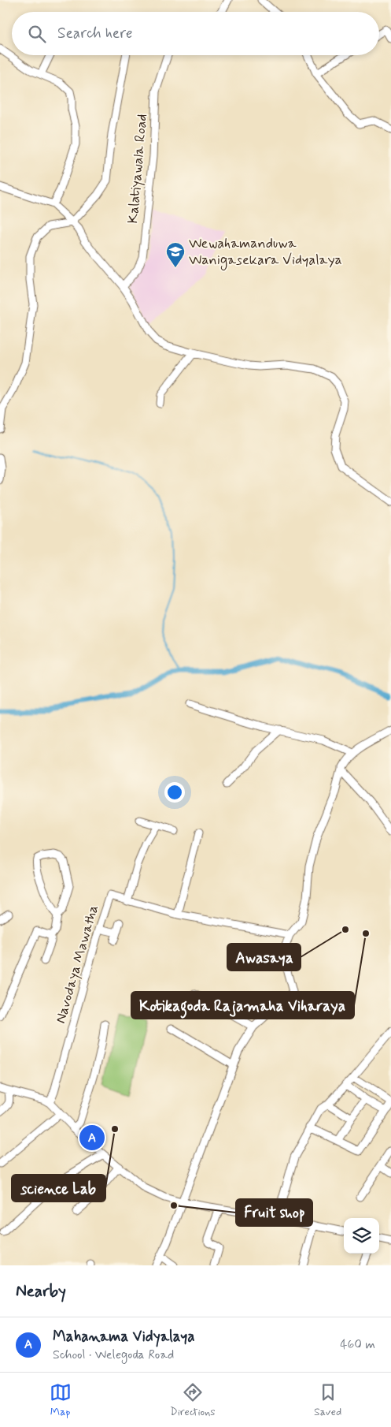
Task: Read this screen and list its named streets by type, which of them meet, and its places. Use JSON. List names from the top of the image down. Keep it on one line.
{"streets":{"street":["Kalatiyawala Road","Navodaya Mawatha"]},"places":{"school or university":["Wewahamanduwa Wanigasekara Vidyalaya"],"other":["Awasaya","Kotikagoda Rajamaha Viharaya","science Lab","Fruit shop"]},"page":{"search":"Search here","pins":"A","heading":"Nearby","list":[{"mark":"A","name":"Mahanama Vidyalaya","note":"School · Welegoda Road","value":"460 m"}],"nav":["Map","Directions","Saved"]}}
